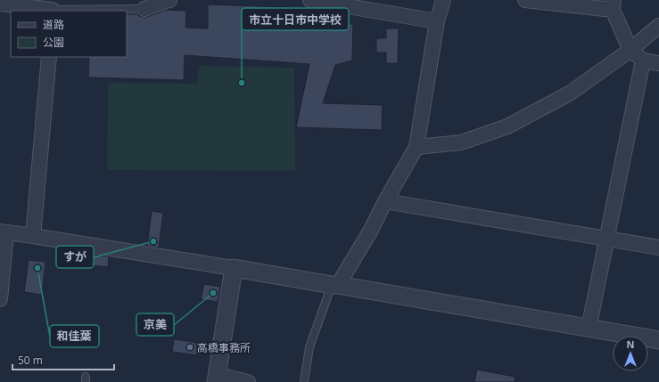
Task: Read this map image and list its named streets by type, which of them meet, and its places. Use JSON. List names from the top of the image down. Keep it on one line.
{"places":["市立十日市中学校","すが","和佳葉","京美","高橋事務所"],"legend":["道路","公園"],"scale_bar":"50 m","north":"top"}
